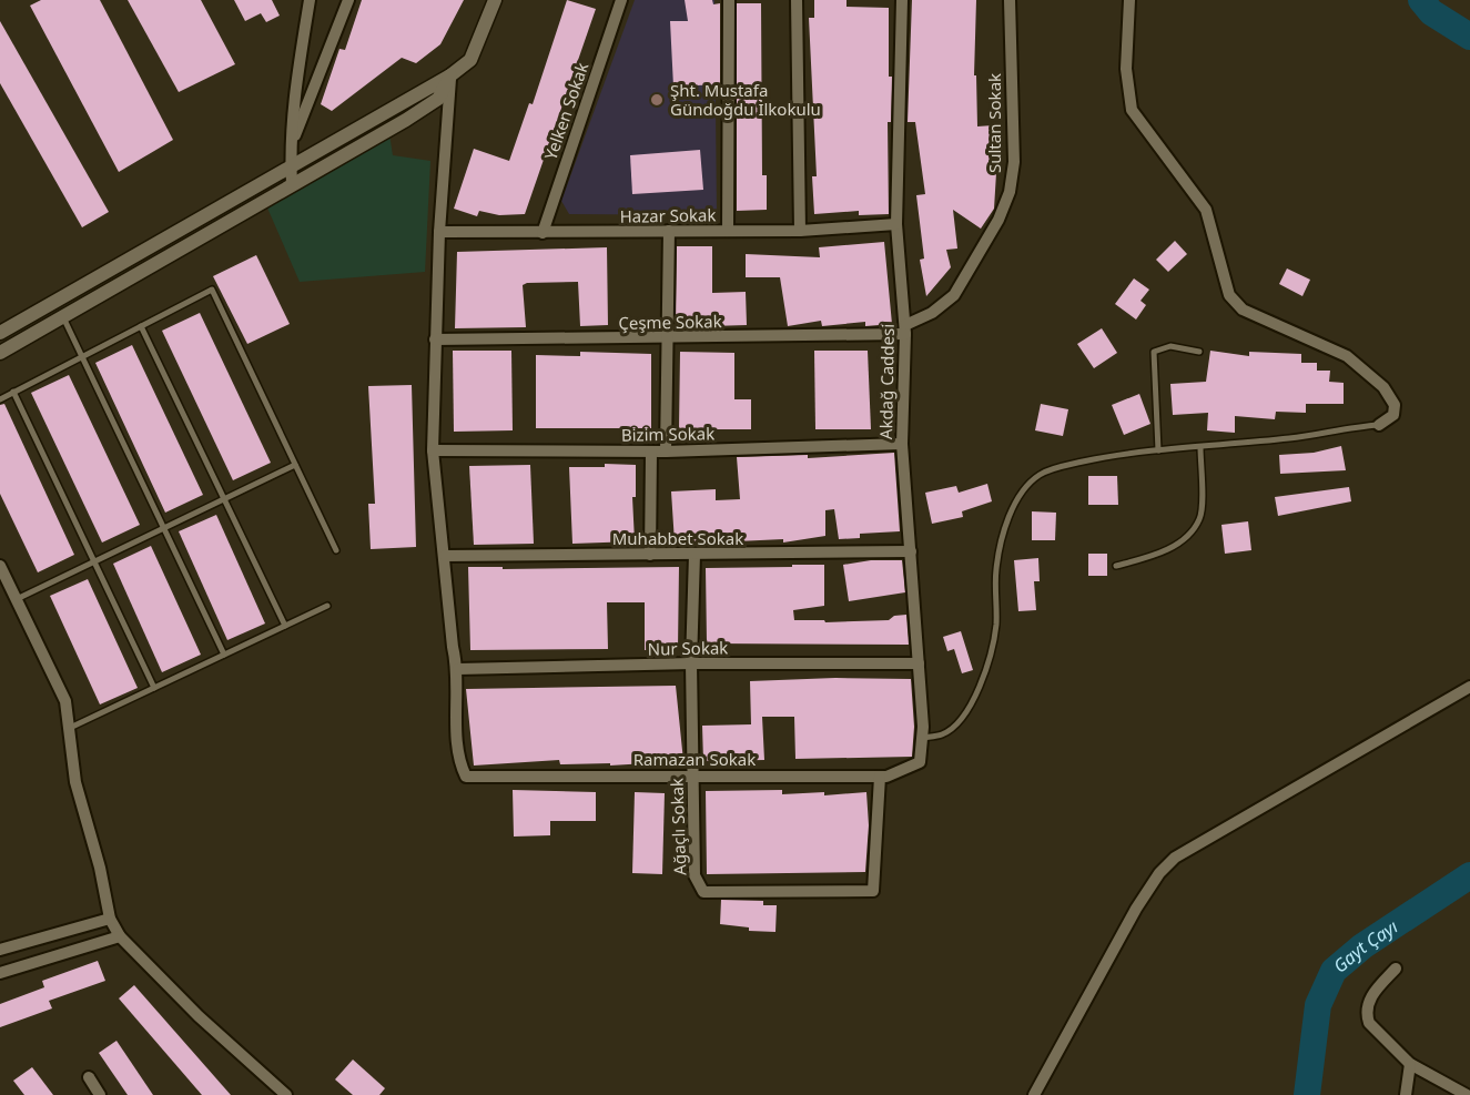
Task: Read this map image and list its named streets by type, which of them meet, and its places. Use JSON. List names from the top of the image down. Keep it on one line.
{"streets":{"street":["Yelken Sokak","Sultan Sokak","Hazar Sokak","Çeşme Sokak","Akdağ Caddesi","Bizim Sokak","Muhabbet Sokak","Nur Sokak","Ramazan Sokak","Ağaçlı Sokak"]},"crossings":[["Yelken Sokak","Hazar Sokak"],["Sultan Sokak","Çeşme Sokak"],["Sultan Sokak","Akdağ Caddesi"],["Hazar Sokak","Akdağ Caddesi"],["Çeşme Sokak","Akdağ Caddesi"],["Akdağ Caddesi","Bizim Sokak"],["Akdağ Caddesi","Muhabbet Sokak"],["Akdağ Caddesi","Nur Sokak"],["Akdağ Caddesi","Ramazan Sokak"],["Muhabbet Sokak","Ağaçlı Sokak"],["Nur Sokak","Ramazan Sokak"],["Nur Sokak","Ağaçlı Sokak"],["Ramazan Sokak","Ağaçlı Sokak"]],"water":["Gayt Çayı"],"places":["Şht. Mustafa Gündoğdu İlkokulu"]}
